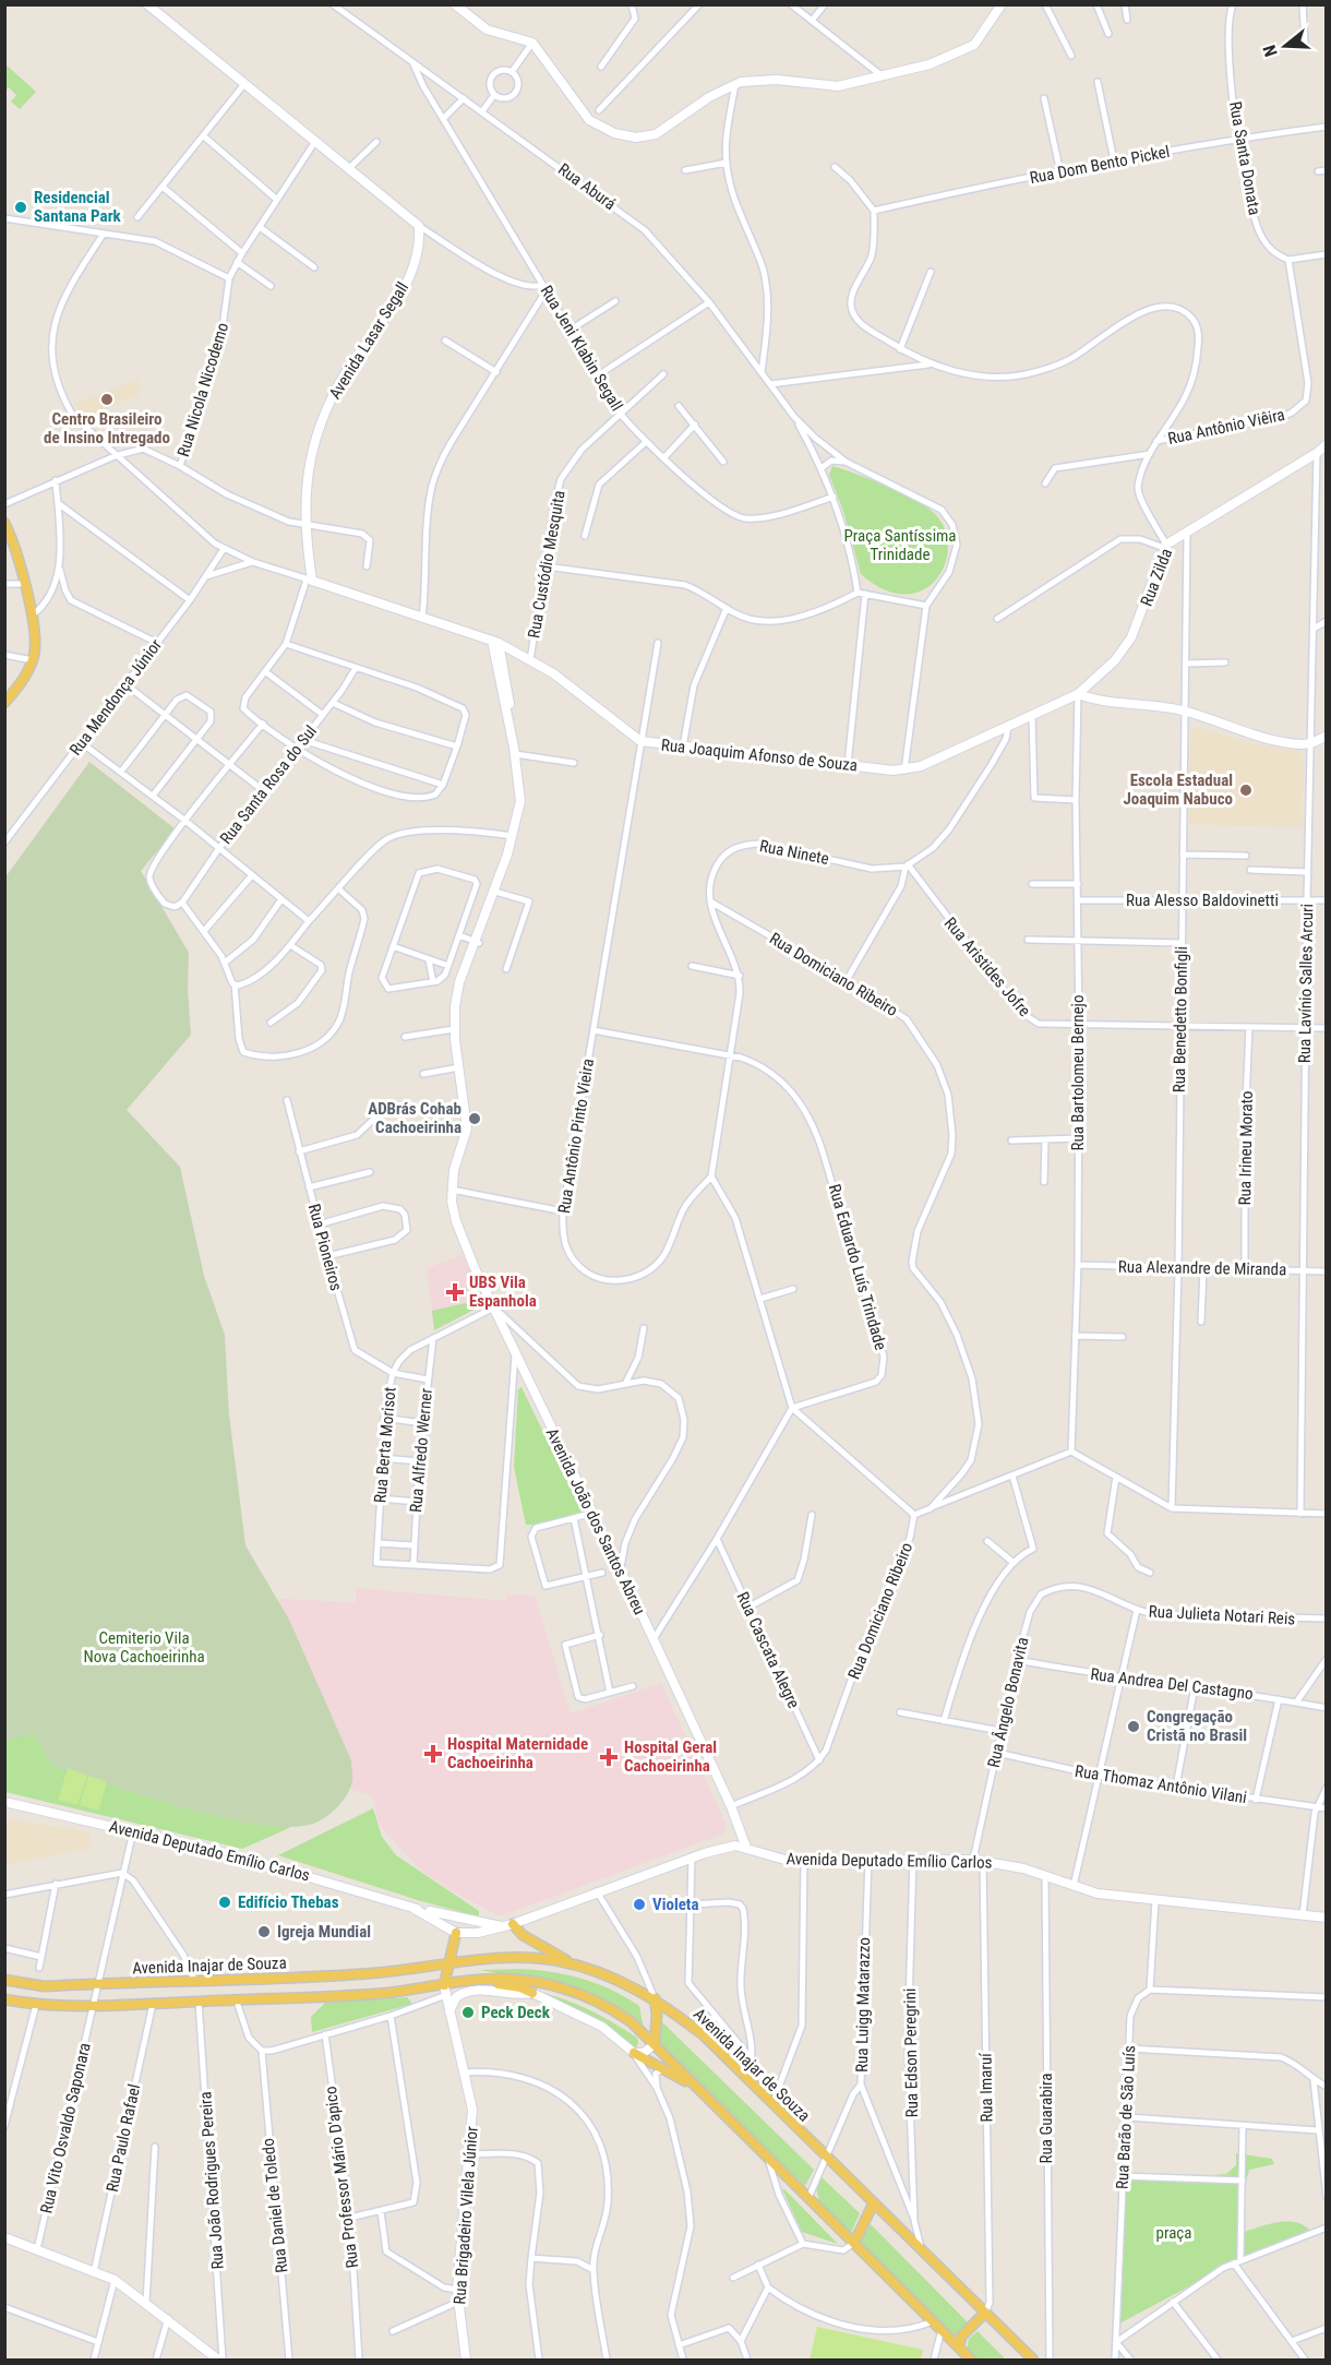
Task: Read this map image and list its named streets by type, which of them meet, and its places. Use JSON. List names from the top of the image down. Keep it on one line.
{"streets":{"main road":["Avenida Lasar Segall","Rua Zilda","Rua Joaquim Afonso de Souza","Avenida João dos Santos Abreu","Avenida Deputado Emílio Carlos","Avenida Inajar de Souza","Rua Brigadeiro Vilela Júnior"],"street":["Rua Santa Donata","Rua Dom Bento Pickel","Rua Aburá","Rua Jeni Klabin Segall","Rua Nicola Nicodemo","Rua Antônio Viêira","Rua Custódio Mesquita","Rua Mendonça Júnior","Rua Santa Rosa do Sul","Rua Ninete","Rua Alesso Baldovinetti","Rua Aristides Jofre","Rua Domiciano Ribeiro","Rua Lavínio Salles Arcuri","Rua Benedetto Bonfigli","Rua Bartolomeu Bernejo","Rua Antônio Pinto Vieira","Rua Irineu Morato","Rua Pioneiros","Rua Eduardo Luís Trindade","Rua Alexandre de Miranda","Rua Berta Morisot","Rua Alfredo Werner","Rua Julieta Notari Reis","Rua Cascata Alegre","Rua Andrea Del Castagno","Rua Ângelo Bonavita","Rua Thomaz Antônio Vilani","Rua Luigg Matarazzo","Rua Edson Peregrini","Rua Imaruí","Rua Barão de São Luís","Rua Guarabira","Rua Vito Osvaldo Saponara","Rua Paulo Rafael","Rua Professor Mário D'apico","Rua João Rodrigues Pereira","Rua Daniel de Toledo"]},"crossings":[["Rua Santa Donata","Rua Dom Bento Pickel"],["Rua Santa Donata","Rua Antônio Viêira"],["Rua Aburá","Rua Jeni Klabin Segall"],["Avenida Lasar Segall","Rua Joaquim Afonso de Souza"],["Rua Jeni Klabin Segall","Rua Custódio Mesquita"],["Rua Custódio Mesquita","Rua Joaquim Afonso de Souza"],["Rua Zilda","Rua Joaquim Afonso de Souza"],["Rua Zilda","Rua Lavínio Salles Arcuri"],["Rua Zilda","Rua Benedetto Bonfigli"],["Rua Zilda","Rua Bartolomeu Bernejo"],["Rua Mendonça Júnior","Rua Joaquim Afonso de Souza"],["Rua Joaquim Afonso de Souza","Rua Bartolomeu Bernejo"],["Rua Joaquim Afonso de Souza","Rua Antônio Pinto Vieira"],["Rua Joaquim Afonso de Souza","Avenida João dos Santos Abreu"],["Rua Ninete","Rua Aristides Jofre"],["Rua Ninete","Rua Domiciano Ribeiro"],["Rua Alesso Baldovinetti","Rua Lavínio Salles Arcuri"],["Rua Alesso Baldovinetti","Rua Benedetto Bonfigli"],["Rua Alesso Baldovinetti","Rua Bartolomeu Bernejo"],["Rua Aristides Jofre","Rua Lavínio Salles Arcuri"],["Rua Aristides Jofre","Rua Benedetto Bonfigli"],["Rua Aristides Jofre","Rua Bartolomeu Bernejo"],["Rua Aristides Jofre","Rua Irineu Morato"],["Rua Domiciano Ribeiro","Avenida João dos Santos Abreu"],["Rua Domiciano Ribeiro","Rua Cascata Alegre"],["Rua Lavínio Salles Arcuri","Rua Alexandre de Miranda"],["Rua Benedetto Bonfigli","Rua Alexandre de Miranda"],["Rua Bartolomeu Bernejo","Rua Alexandre de Miranda"],["Rua Antônio Pinto Vieira","Rua Eduardo Luís Trindade"],["Rua Irineu Morato","Rua Alexandre de Miranda"],["Rua Pioneiros","Rua Berta Morisot"],["Rua Berta Morisot","Rua Alfredo Werner"],["Rua Berta Morisot","Avenida João dos Santos Abreu"],["Avenida João dos Santos Abreu","Avenida Deputado Emílio Carlos"],["Rua Julieta Notari Reis","Rua Ângelo Bonavita"],["Rua Andrea Del Castagno","Rua Ângelo Bonavita"],["Rua Ângelo Bonavita","Rua Thomaz Antônio Vilani"],["Rua Ângelo Bonavita","Avenida Deputado Emílio Carlos"],["Rua Ângelo Bonavita","Rua Imaruí"],["Avenida Deputado Emílio Carlos","Rua Luigg Matarazzo"],["Avenida Deputado Emílio Carlos","Rua Edson Peregrini"],["Avenida Deputado Emílio Carlos","Rua Imaruí"],["Avenida Deputado Emílio Carlos","Rua Guarabira"],["Avenida Inajar de Souza","Rua Edson Peregrini"],["Avenida Inajar de Souza","Rua Imaruí"],["Rua Luigg Matarazzo","Rua Edson Peregrini"]],"parks":["Praça Santíssima Trinidade","Cemiterio Vila Nova Cachoeirinha","praça"],"places":{"other":["Residencial Santana Park","Centro Brasileiro de Insino Intregado","Escola Estadual Joaquim Nabuco","ADBrás Cohab Cachoeirinha","Congregação Cristã no Brasil","Edifício Thebas","Violeta","Igreja Mundial","Peck Deck"],"health":["UBS Vila Espanhola","Hospital Maternidade Cachoeirinha","Hospital Geral Cachoeirinha"]},"north":"left"}
